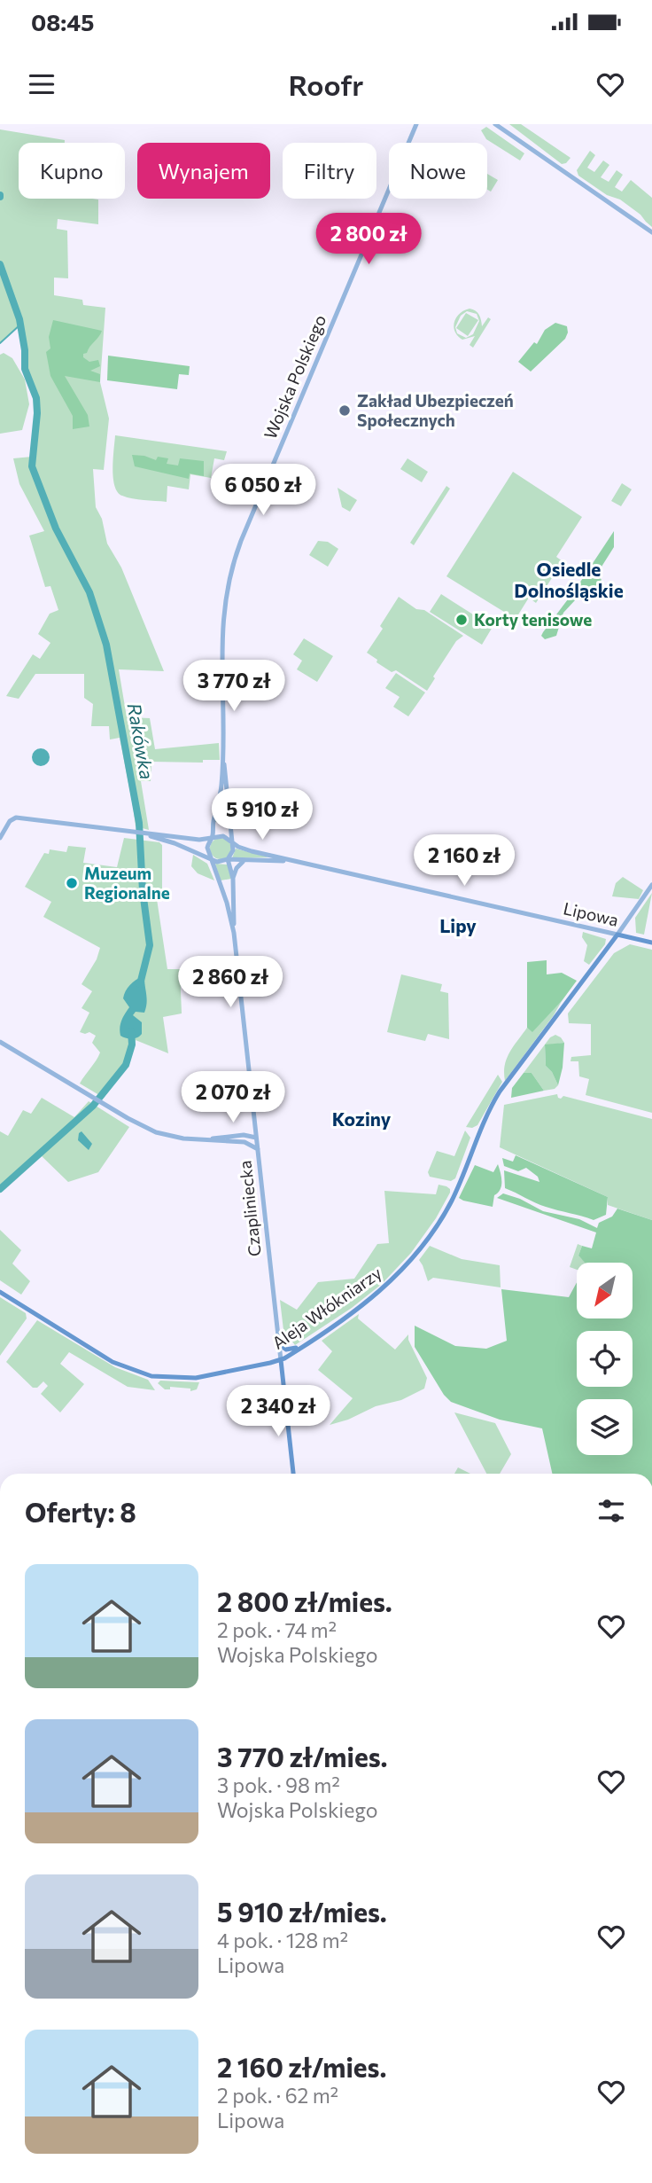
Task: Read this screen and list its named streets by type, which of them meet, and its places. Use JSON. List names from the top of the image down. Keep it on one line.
{"streets":{"main road":["Lipowa","Czapliniecka","Aleja Włókniarzy"],"street":["Wojska Polskiego"]},"crossings":[["Wojska Polskiego","Lipowa"],["Wojska Polskiego","Czapliniecka"],["Lipowa","Czapliniecka"],["Lipowa","Aleja Włókniarzy"],["Czapliniecka","Aleja Włókniarzy"]],"districts":["Osiedle Dolnośląskie","Lipy","Koziny"],"water":["Rakówka"],"places":["Zakład Ubezpieczeń Społecznych","Korty tenisowe","Muzeum Regionalne"],"north":"bottom left","page":{"status":"08:45","header":"Roofr","chip":["Kupno","Wynajem","Filtry","Nowe"],"price":["2 800 zł","6 050 zł","3 770 zł","5 910 zł","2 160 zł","2 860 zł","2 070 zł","2 340 zł"],"heading":"Oferty: 8","list":[{"name":"2 800 zł/mies.","note":"2 pok. · 74 m² · Wojska Polskiego"},{"name":"3 770 zł/mies.","note":"3 pok. · 98 m² · Wojska Polskiego"},{"name":"5 910 zł/mies.","note":"4 pok. · 128 m² · Lipowa"},{"name":"2 160 zł/mies.","note":"2 pok. · 62 m² · Lipowa"}]}}
